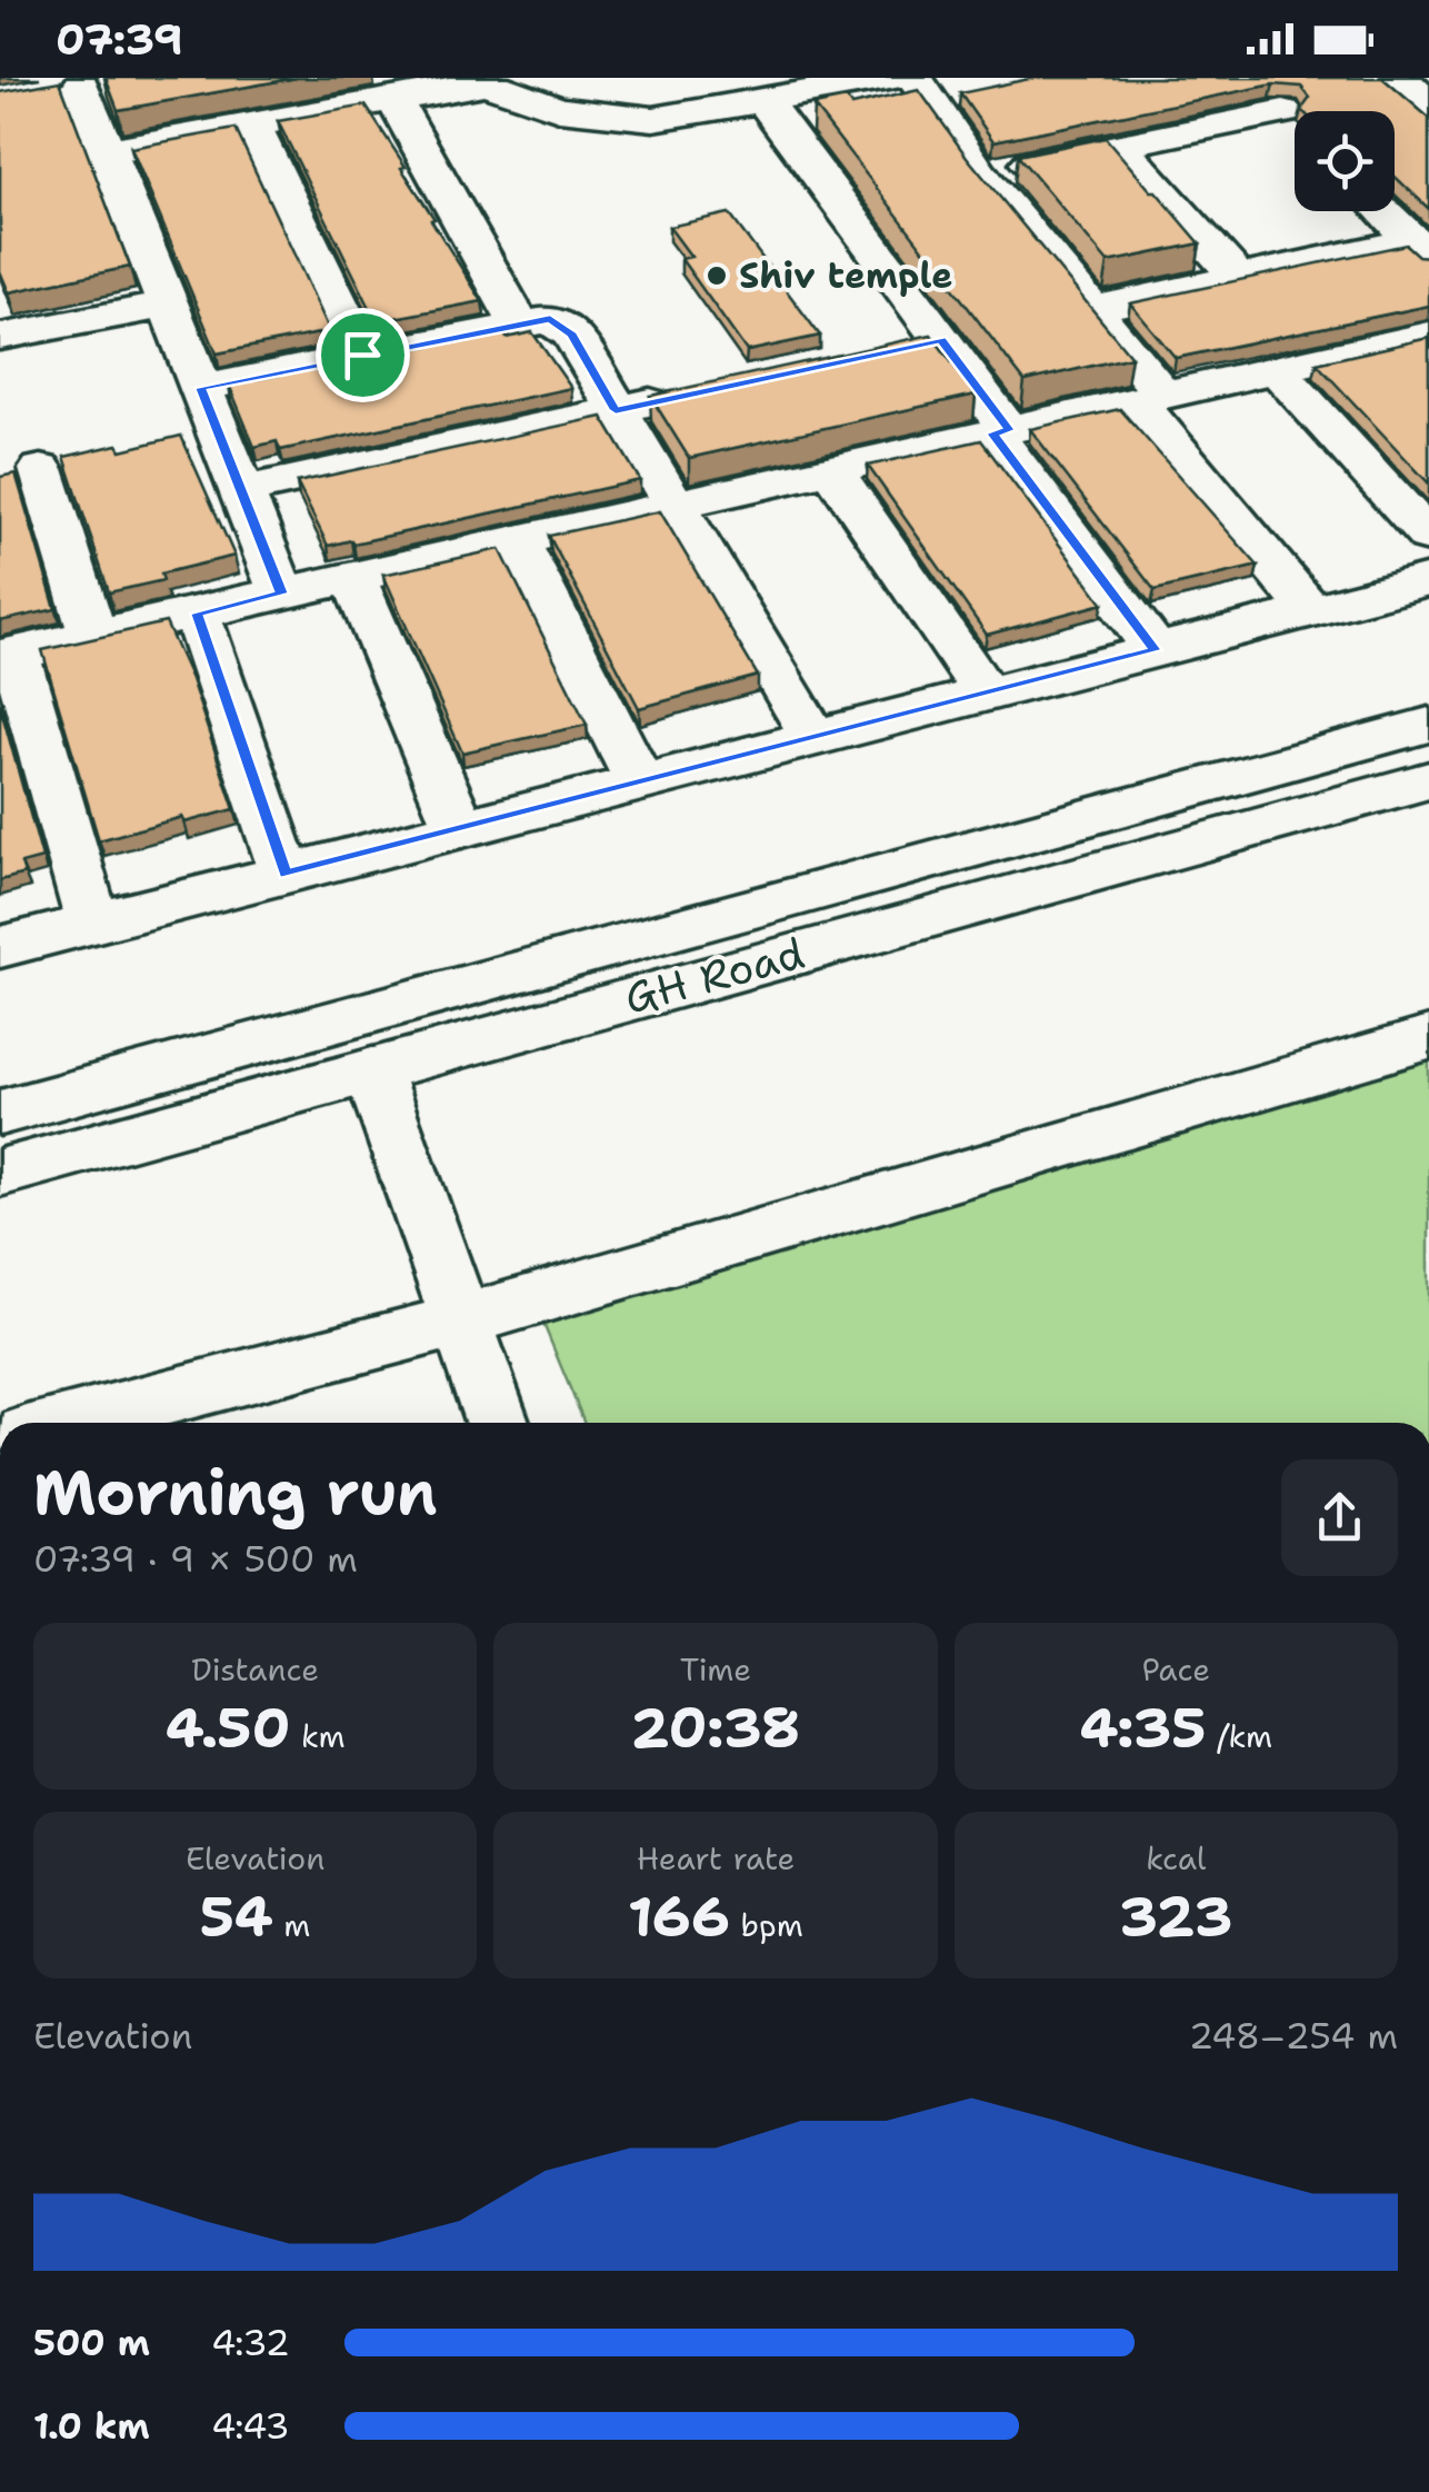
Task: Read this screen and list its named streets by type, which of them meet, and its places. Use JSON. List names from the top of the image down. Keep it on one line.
{"streets":{"street":["GH Road"]},"places":["Shiv temple"],"page":{"status":"07:39","heading":["Morning run","07:39 · 9 × 500 m"],"stats":[["Distance","4.50 km"],["Time","20:38"],["Pace","4:35 /km"],["Elevation","54 m"],["Heart rate","166 bpm"],["kcal","323"]],"chart":["Elevation","248–254 m"],"list":[{"name":"500 m","note":"4:32"},{"name":"1.0 km","note":"4:43"}]}}
